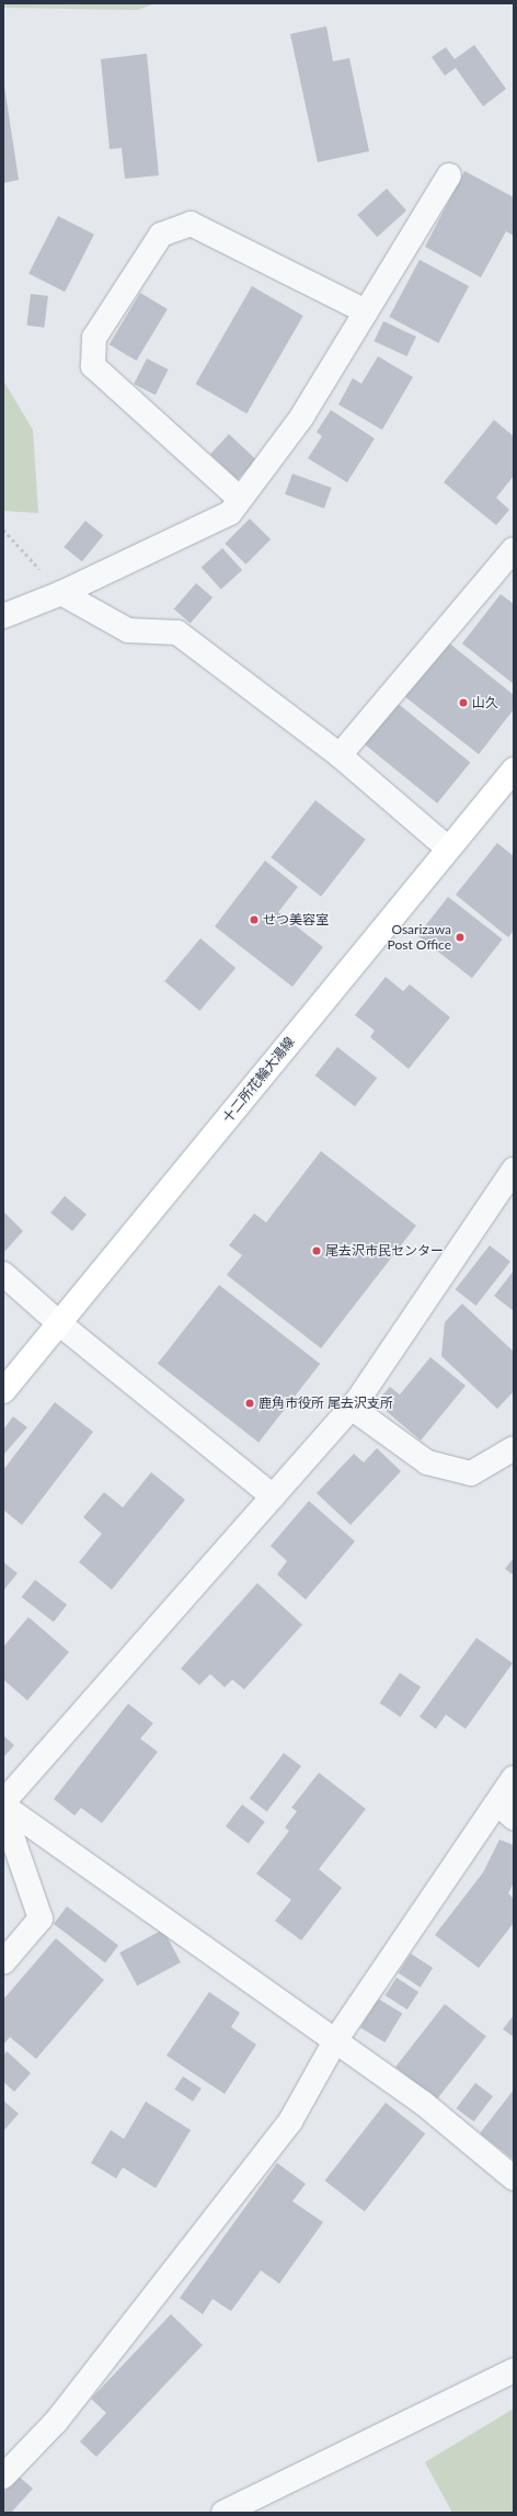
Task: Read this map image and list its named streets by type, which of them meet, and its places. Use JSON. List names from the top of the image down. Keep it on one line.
{"streets":{"main road":["十二所花輪大湯線"]},"places":["山久","せつ美容室","Osarizawa Post Office","尾去沢市民センター","鹿角市役所 尾去沢支所"]}
